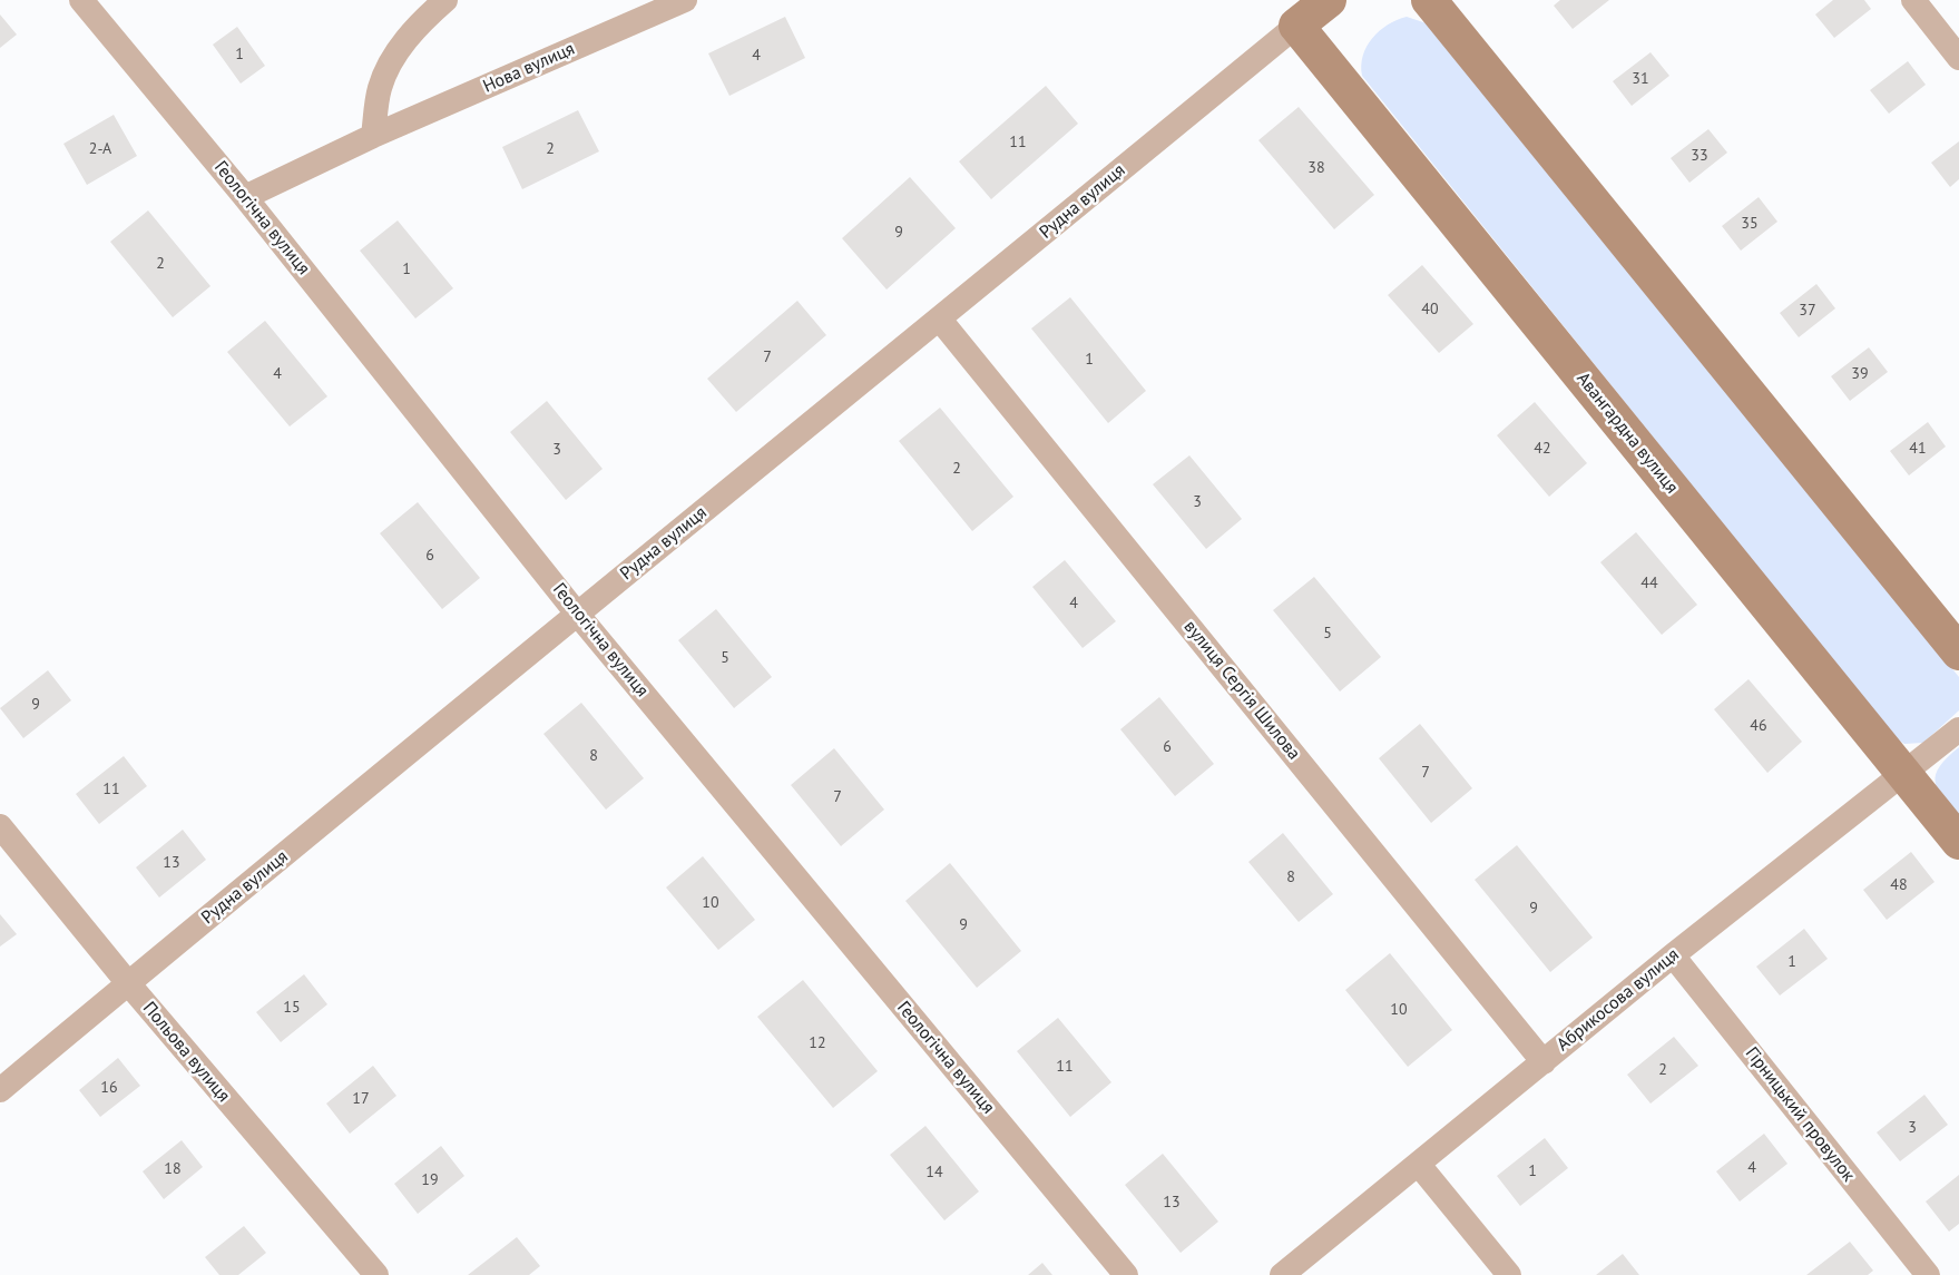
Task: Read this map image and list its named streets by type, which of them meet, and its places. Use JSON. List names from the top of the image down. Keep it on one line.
{"streets":{"street":["Нова вулиця","Рудна вулиця","Геологічна вулиця","Авангардна вулиця","вулиця Сергія Шилова","Абрикосова вулиця","Польова вулиця","Гірницький провулок"]},"crossings":[["Нова вулиця","Геологічна вулиця"],["Рудна вулиця","Геологічна вулиця"],["Рудна вулиця","Авангардна вулиця"],["Рудна вулиця","вулиця Сергія Шилова"],["Рудна вулиця","Польова вулиця"],["Авангардна вулиця","Абрикосова вулиця"],["вулиця Сергія Шилова","Абрикосова вулиця"],["Абрикосова вулиця","Гірницький провулок"]],"house_numbers":["1","4","31","11","2-А","2","33","38","35","9","2","1","40","37","7","1","4","39","42","41","3","2","3","6","44","4","5","5","9","46","6","8","7","11","7","13","8","48","10","9","9","1","15","10","12","11","2","16","17","3","4","18","1","14","19","13"]}
